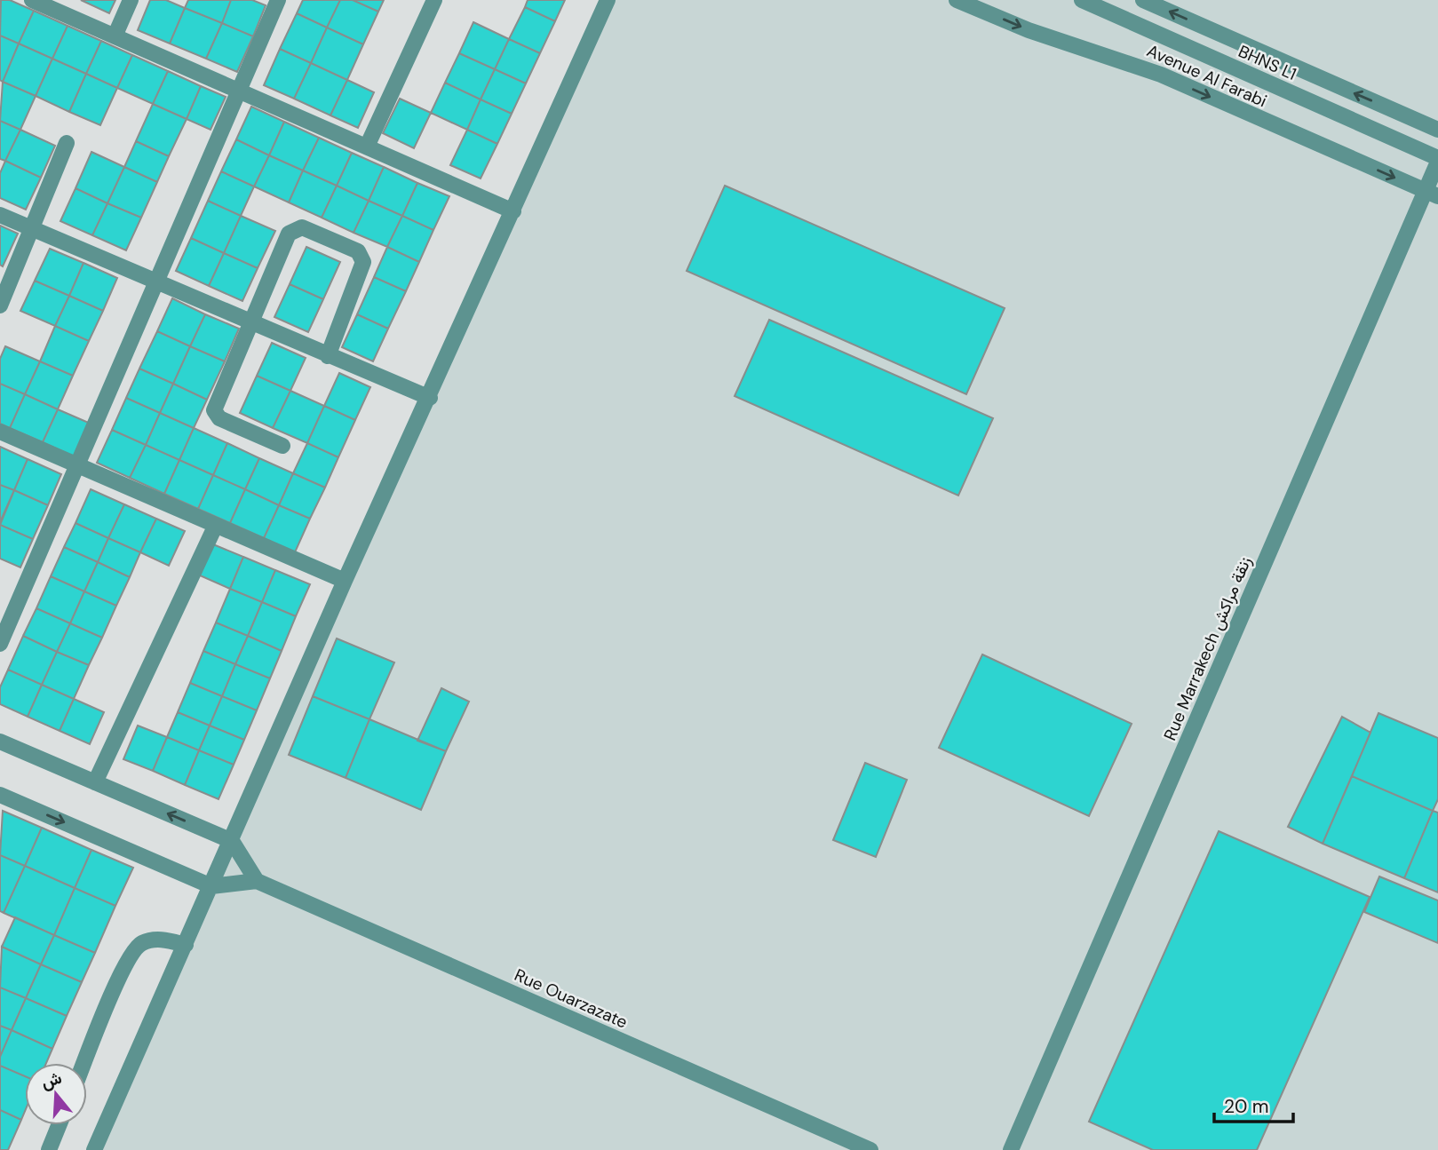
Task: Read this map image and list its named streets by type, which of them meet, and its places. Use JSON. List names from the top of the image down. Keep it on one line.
{"streets":{"street":["BHNS L1","Avenue Al Farabi","Rue Marrakech زنقة مراكش","Rue Ouarzazate"]},"crossings":[["BHNS L1","Rue Marrakech زنقة مراكش"],["Avenue Al Farabi","Rue Marrakech زنقة مراكش"]],"scale_bar":"20 m","north":"top"}
